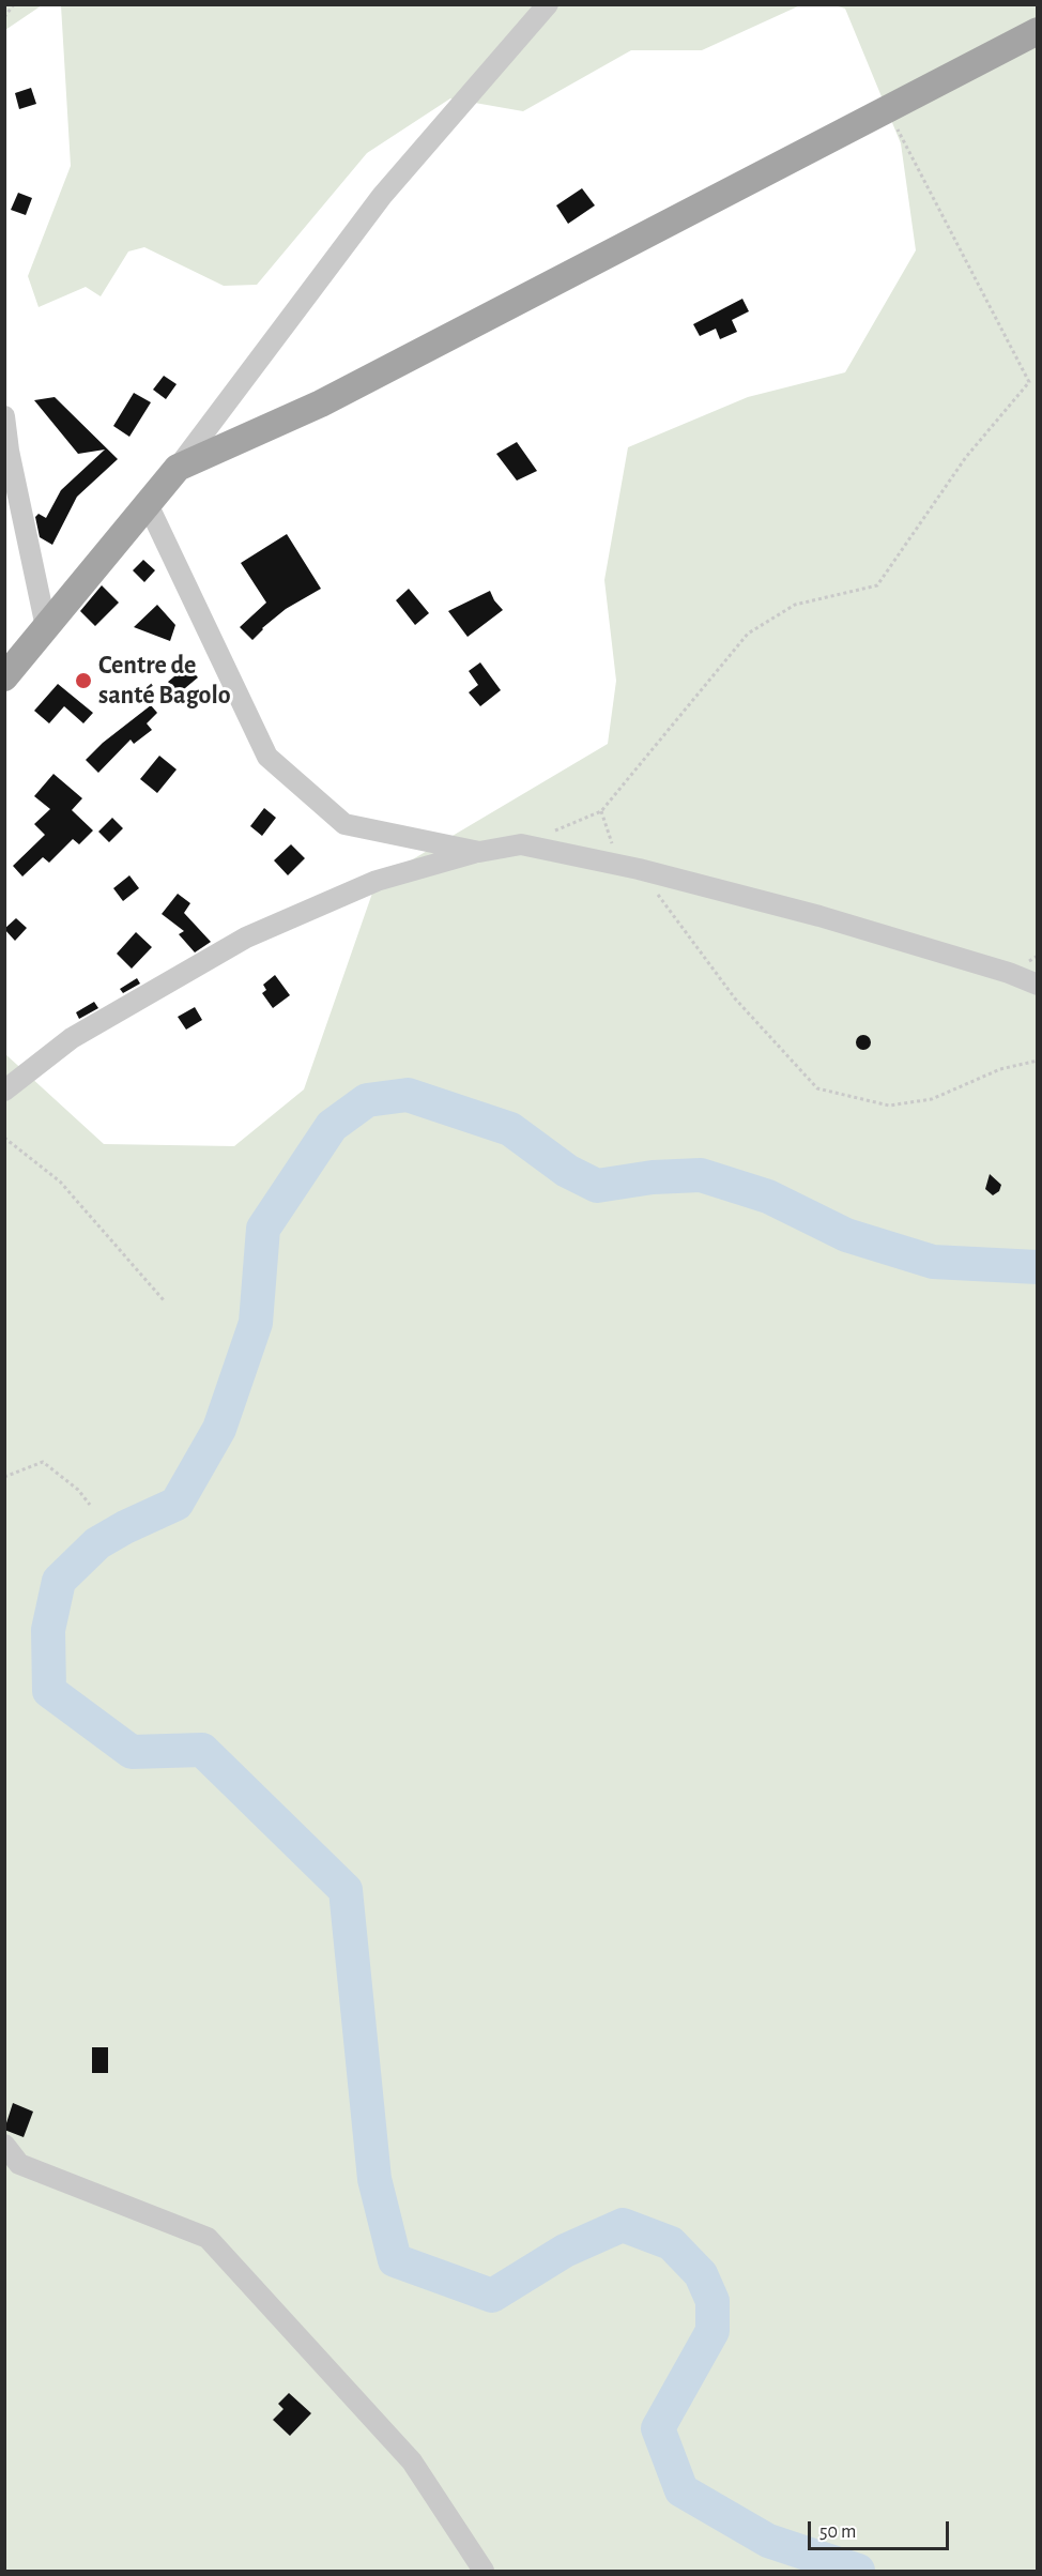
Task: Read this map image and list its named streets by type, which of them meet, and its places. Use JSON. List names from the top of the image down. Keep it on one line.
{"places":["Centre de santé Bagolo"],"scale_bar":"50 m"}
